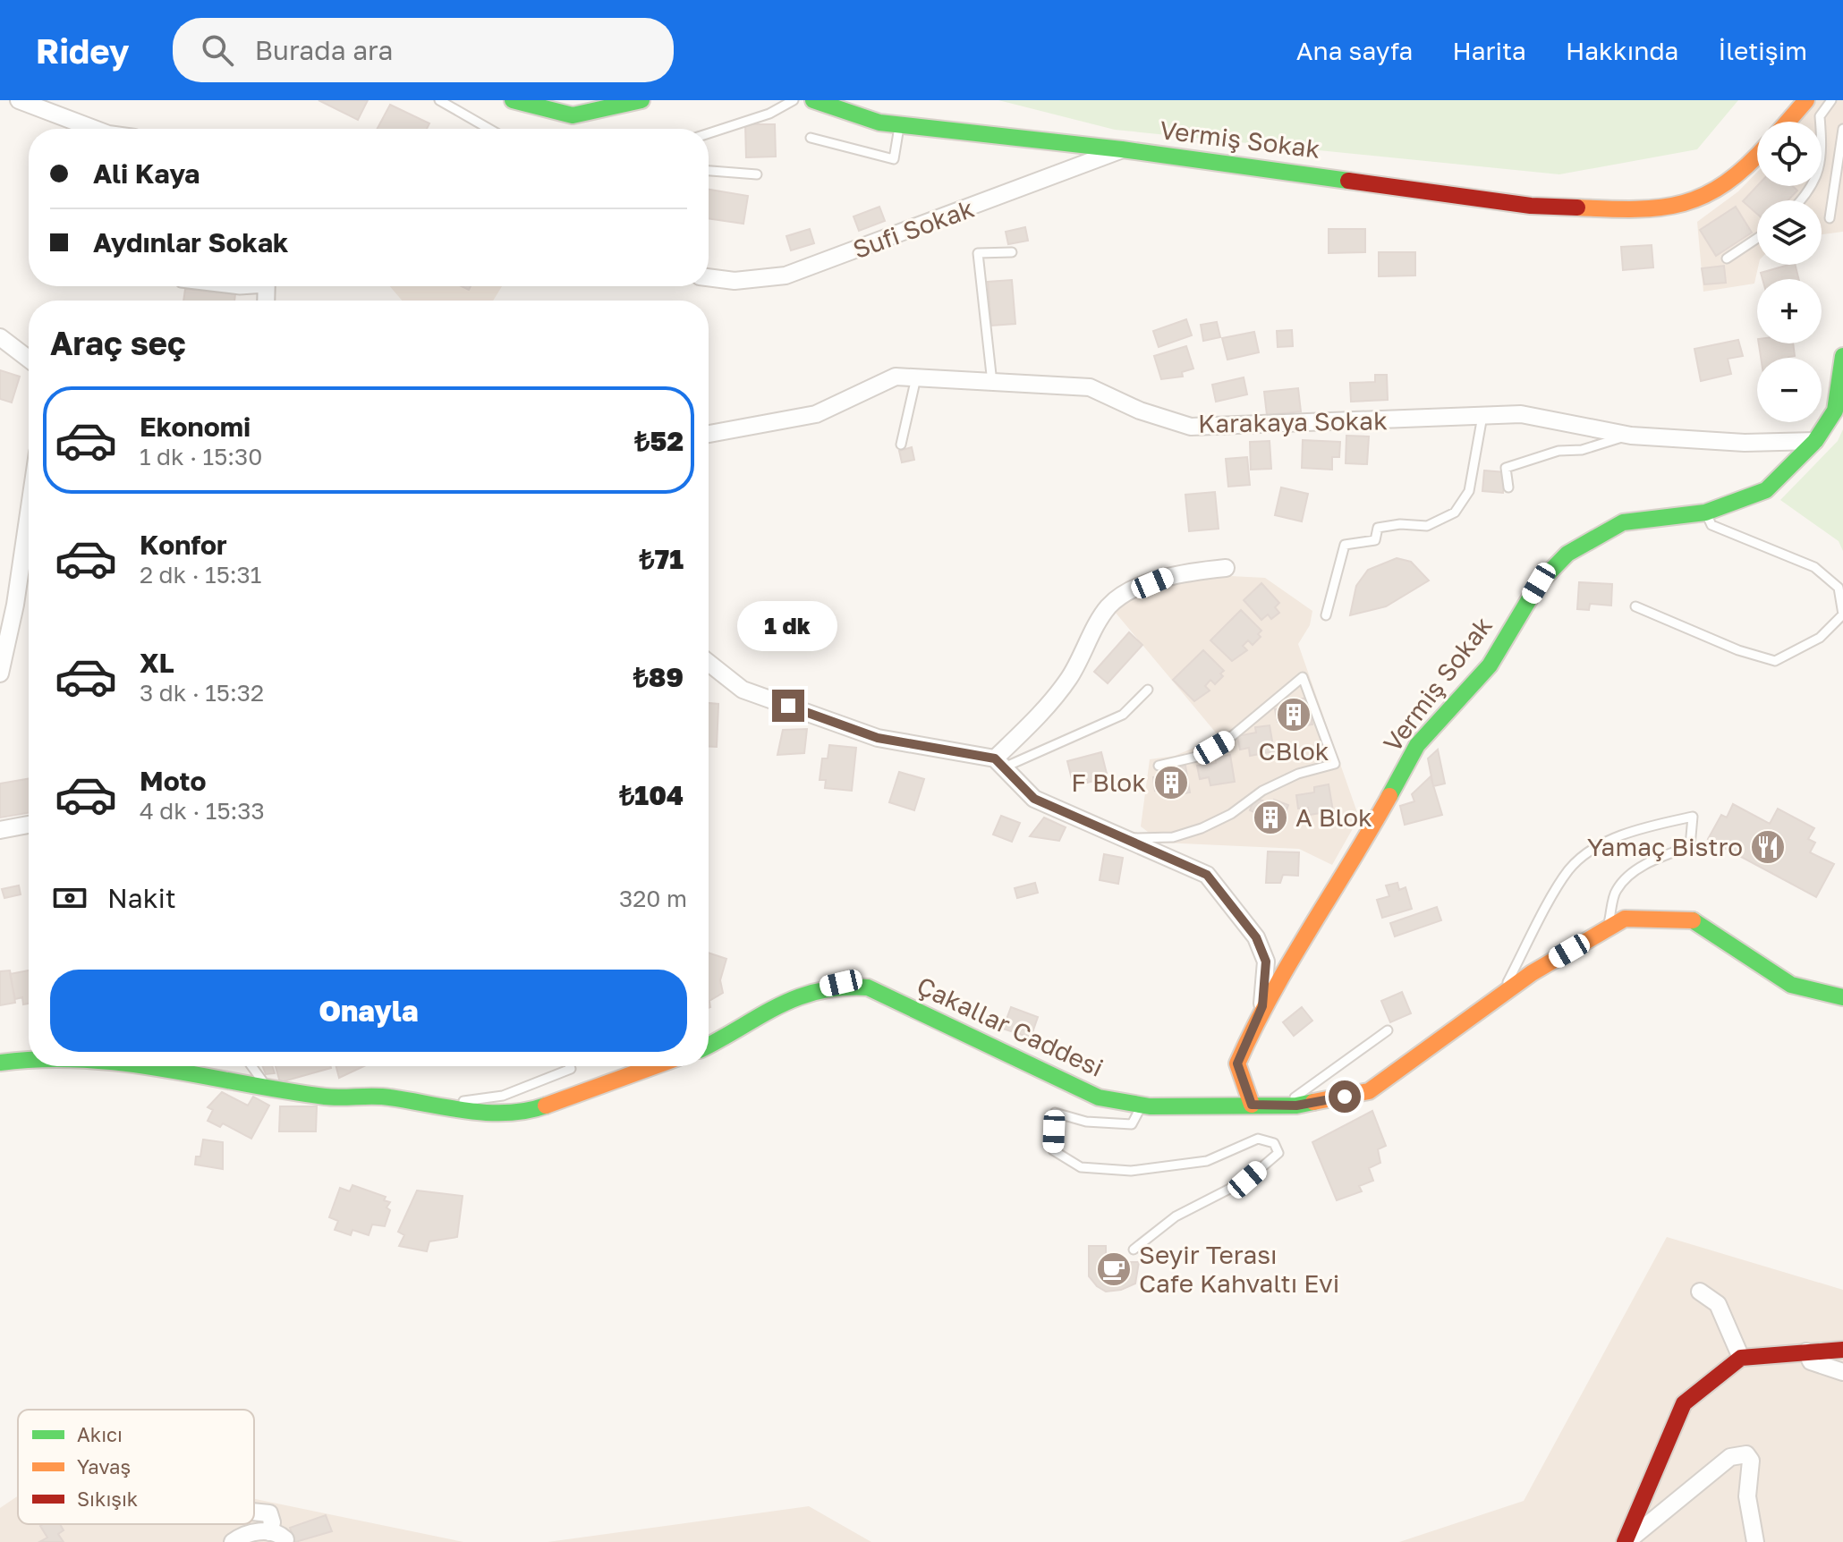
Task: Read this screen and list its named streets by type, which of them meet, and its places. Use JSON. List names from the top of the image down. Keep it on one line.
{"streets":{"street":["Vermiş Sokak","Sufi Sokak","Karakaya Sokak","Çakallar Caddesi"]},"crossings":[["Vermiş Sokak","Sufi Sokak"],["Vermiş Sokak","Karakaya Sokak"],["Vermiş Sokak","Çakallar Caddesi"]],"places":{"building":["CBlok","F Blok","A Blok"],"restaurant":["Yamaç Bistro"],"cafe":["Seyir Terası Cafe Kahvaltı Evi"]},"legend":["Akıcı","Yavaş","Sıkışık"],"page":{"header":"Ridey","search":"Burada ara","nav":["Ana sayfa","Harita","Hakkında","İletişim"],"map_buttons":["+","−"],"banner":["Ali Kaya","Aydınlar Sokak"],"heading":"Araç seç","list":[{"name":"Ekonomi","note":"1 dk · 15:30","value":"₺52"},{"name":"Konfor","note":"2 dk · 15:31","value":"₺71"},{"name":"XL","note":"3 dk · 15:32","value":"₺89"},{"name":"Moto","note":"4 dk · 15:33","value":"₺104"}],"bubble":"1 dk","pay":["Nakit","320 m"],"buttons":"Onayla"}}
